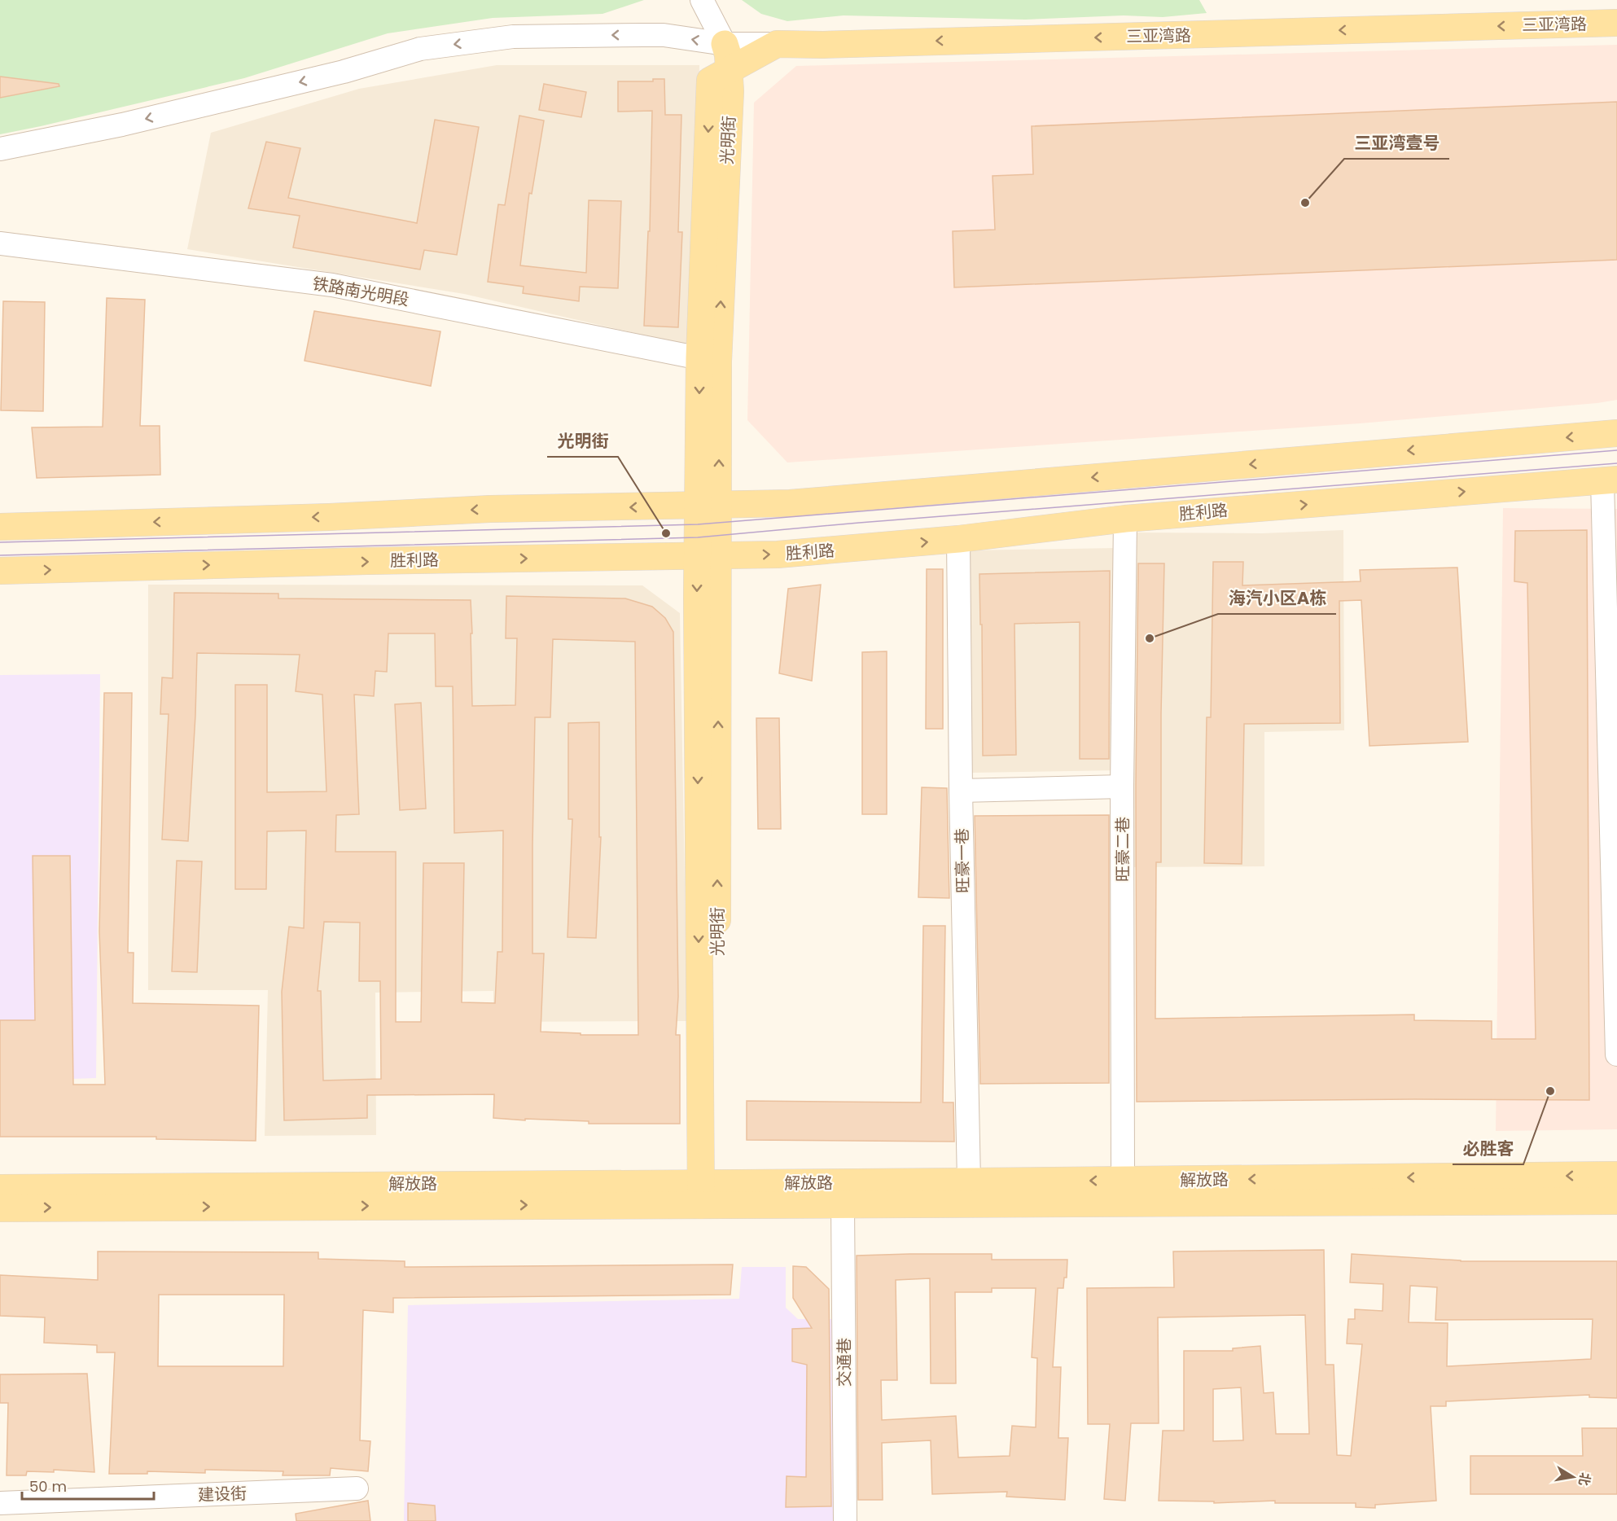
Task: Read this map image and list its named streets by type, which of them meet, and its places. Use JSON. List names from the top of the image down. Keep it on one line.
{"streets":{"main road":["三亚湾路","光明街","胜利路","解放路"],"street":["铁路南光明段","旺豪二巷","旺豪一巷","交通巷","建设街"]},"crossings":[["三亚湾路","光明街"],["光明街","铁路南光明段"],["光明街","胜利路"],["光明街","解放路"],["胜利路","旺豪二巷"],["胜利路","旺豪一巷"],["旺豪二巷","解放路"],["旺豪一巷","解放路"],["解放路","交通巷"]],"one_way":["三亚湾路"],"places":["三亚湾壹号","光明街","海汽小区A栋","必胜客"],"scale_bar":"50 m","north":"right"}
